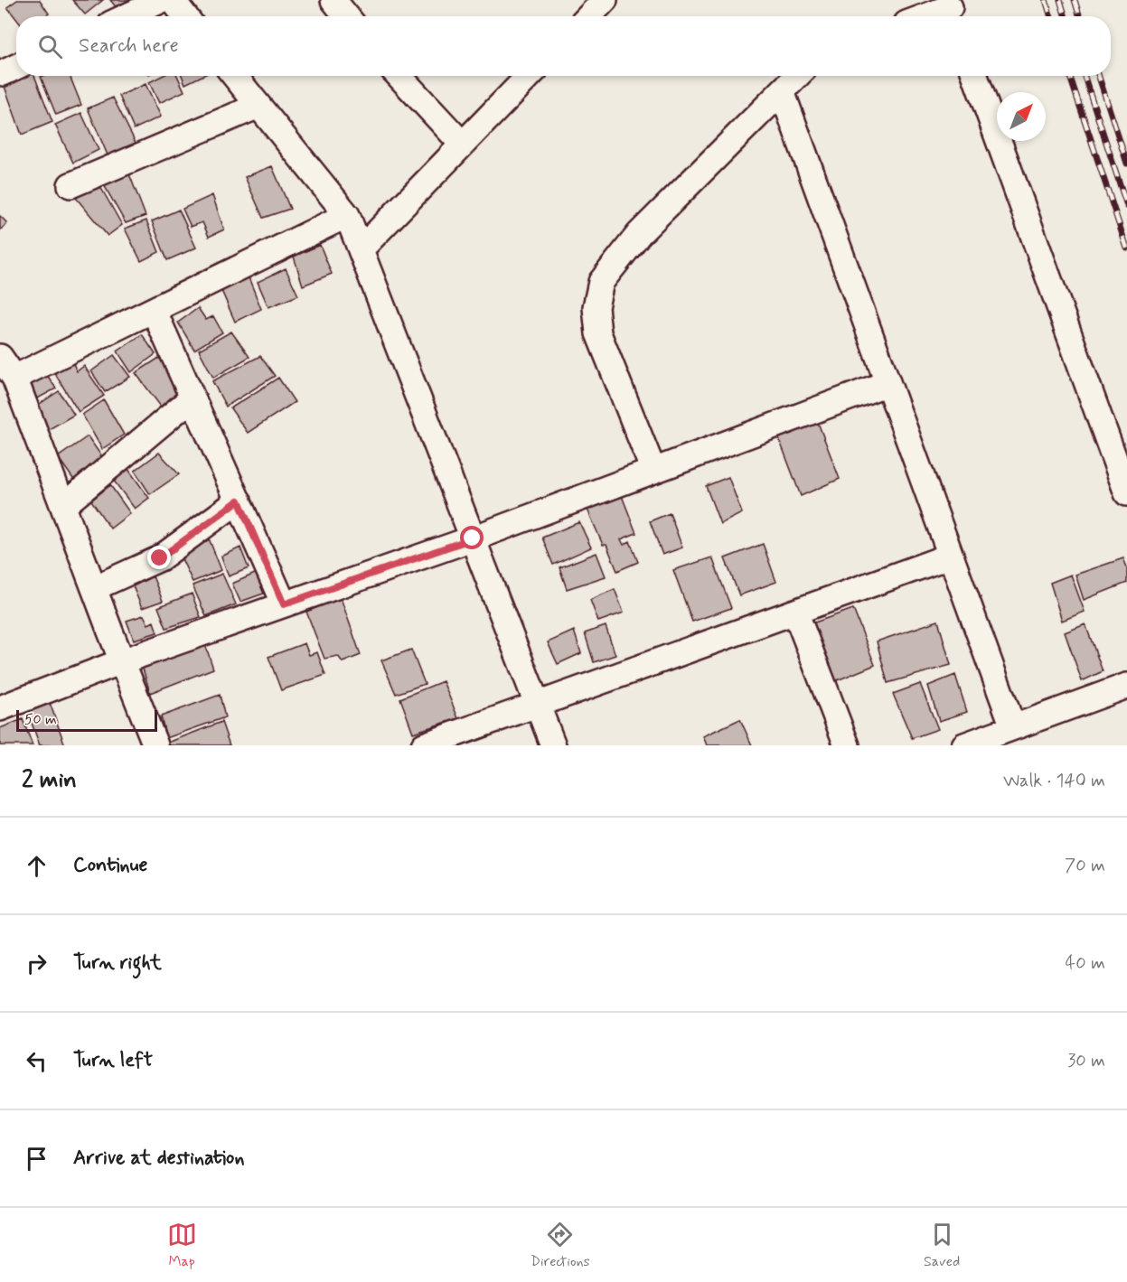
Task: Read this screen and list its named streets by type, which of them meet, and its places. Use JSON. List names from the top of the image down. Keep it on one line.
{"scale_bar":"50 m","north":"top right","page":{"search":"Search here","scale":"50 m","heading":["2 min","Walk · 140 m"],"list":[["Continue","70 m"],["Turn right","40 m"],["Turn left","30 m"],"Arrive at destination"],"nav":["Map","Directions","Saved"]}}
